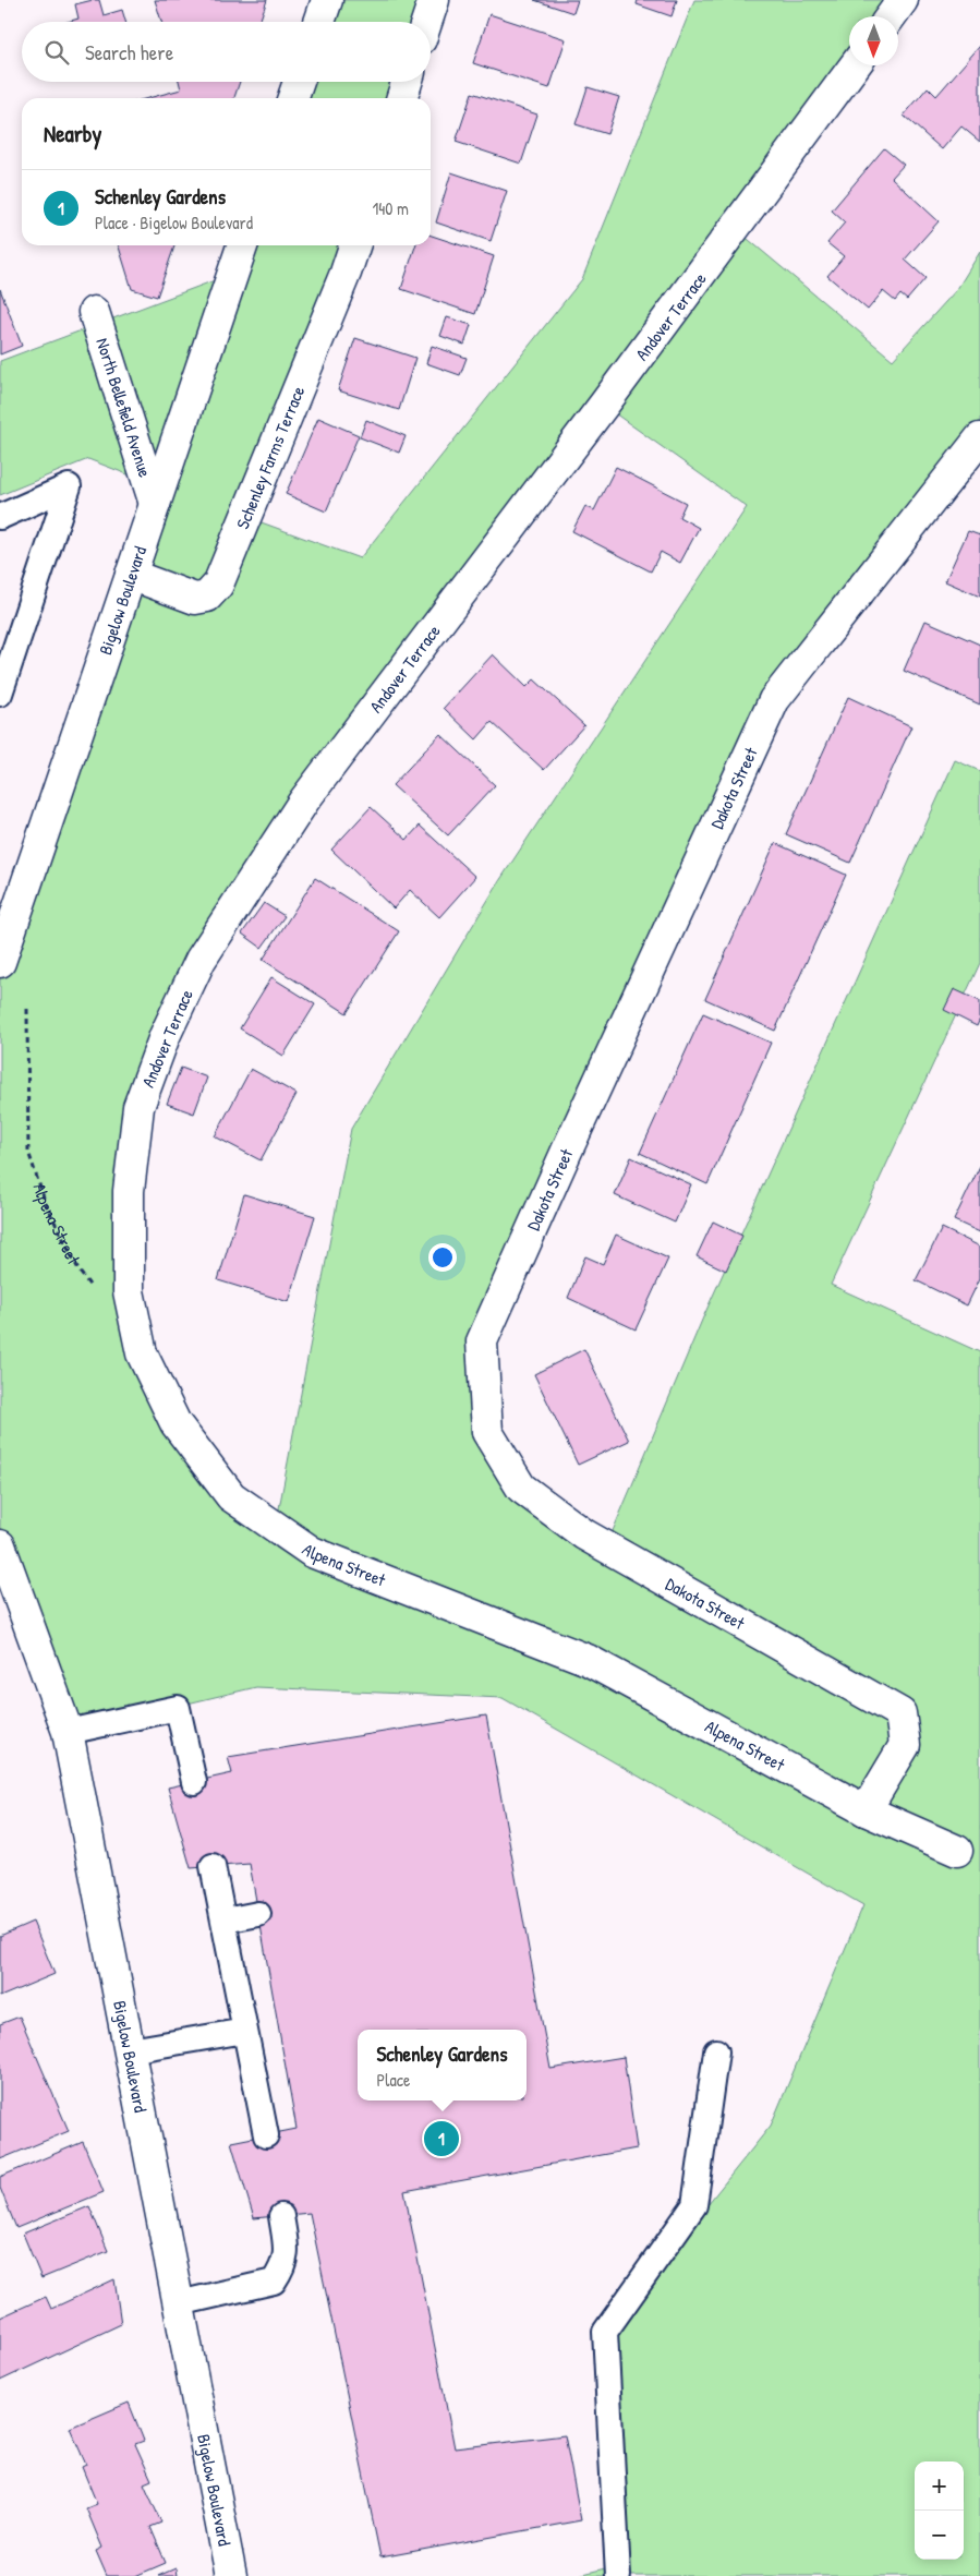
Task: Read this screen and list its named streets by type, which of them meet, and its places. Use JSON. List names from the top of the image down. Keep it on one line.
{"streets":{"street":["Andover Terrace","North Bellefield Avenue","Schenley Farms Terrace","Bigelow Boulevard","Dakota Street","Alpena Street"]},"crossings":[["Andover Terrace","Alpena Street"],["North Bellefield Avenue","Bigelow Boulevard"],["Schenley Farms Terrace","Bigelow Boulevard"],["Dakota Street","Alpena Street"]],"north":"bottom","page":{"search":"Search here","heading":"Nearby","list":[{"mark":"1","name":"Schenley Gardens","note":"Place · Bigelow Boulevard","value":"140 m"}],"popup":["Schenley Gardens","Place"],"pins":"1","map_buttons":["+","−"]}}
